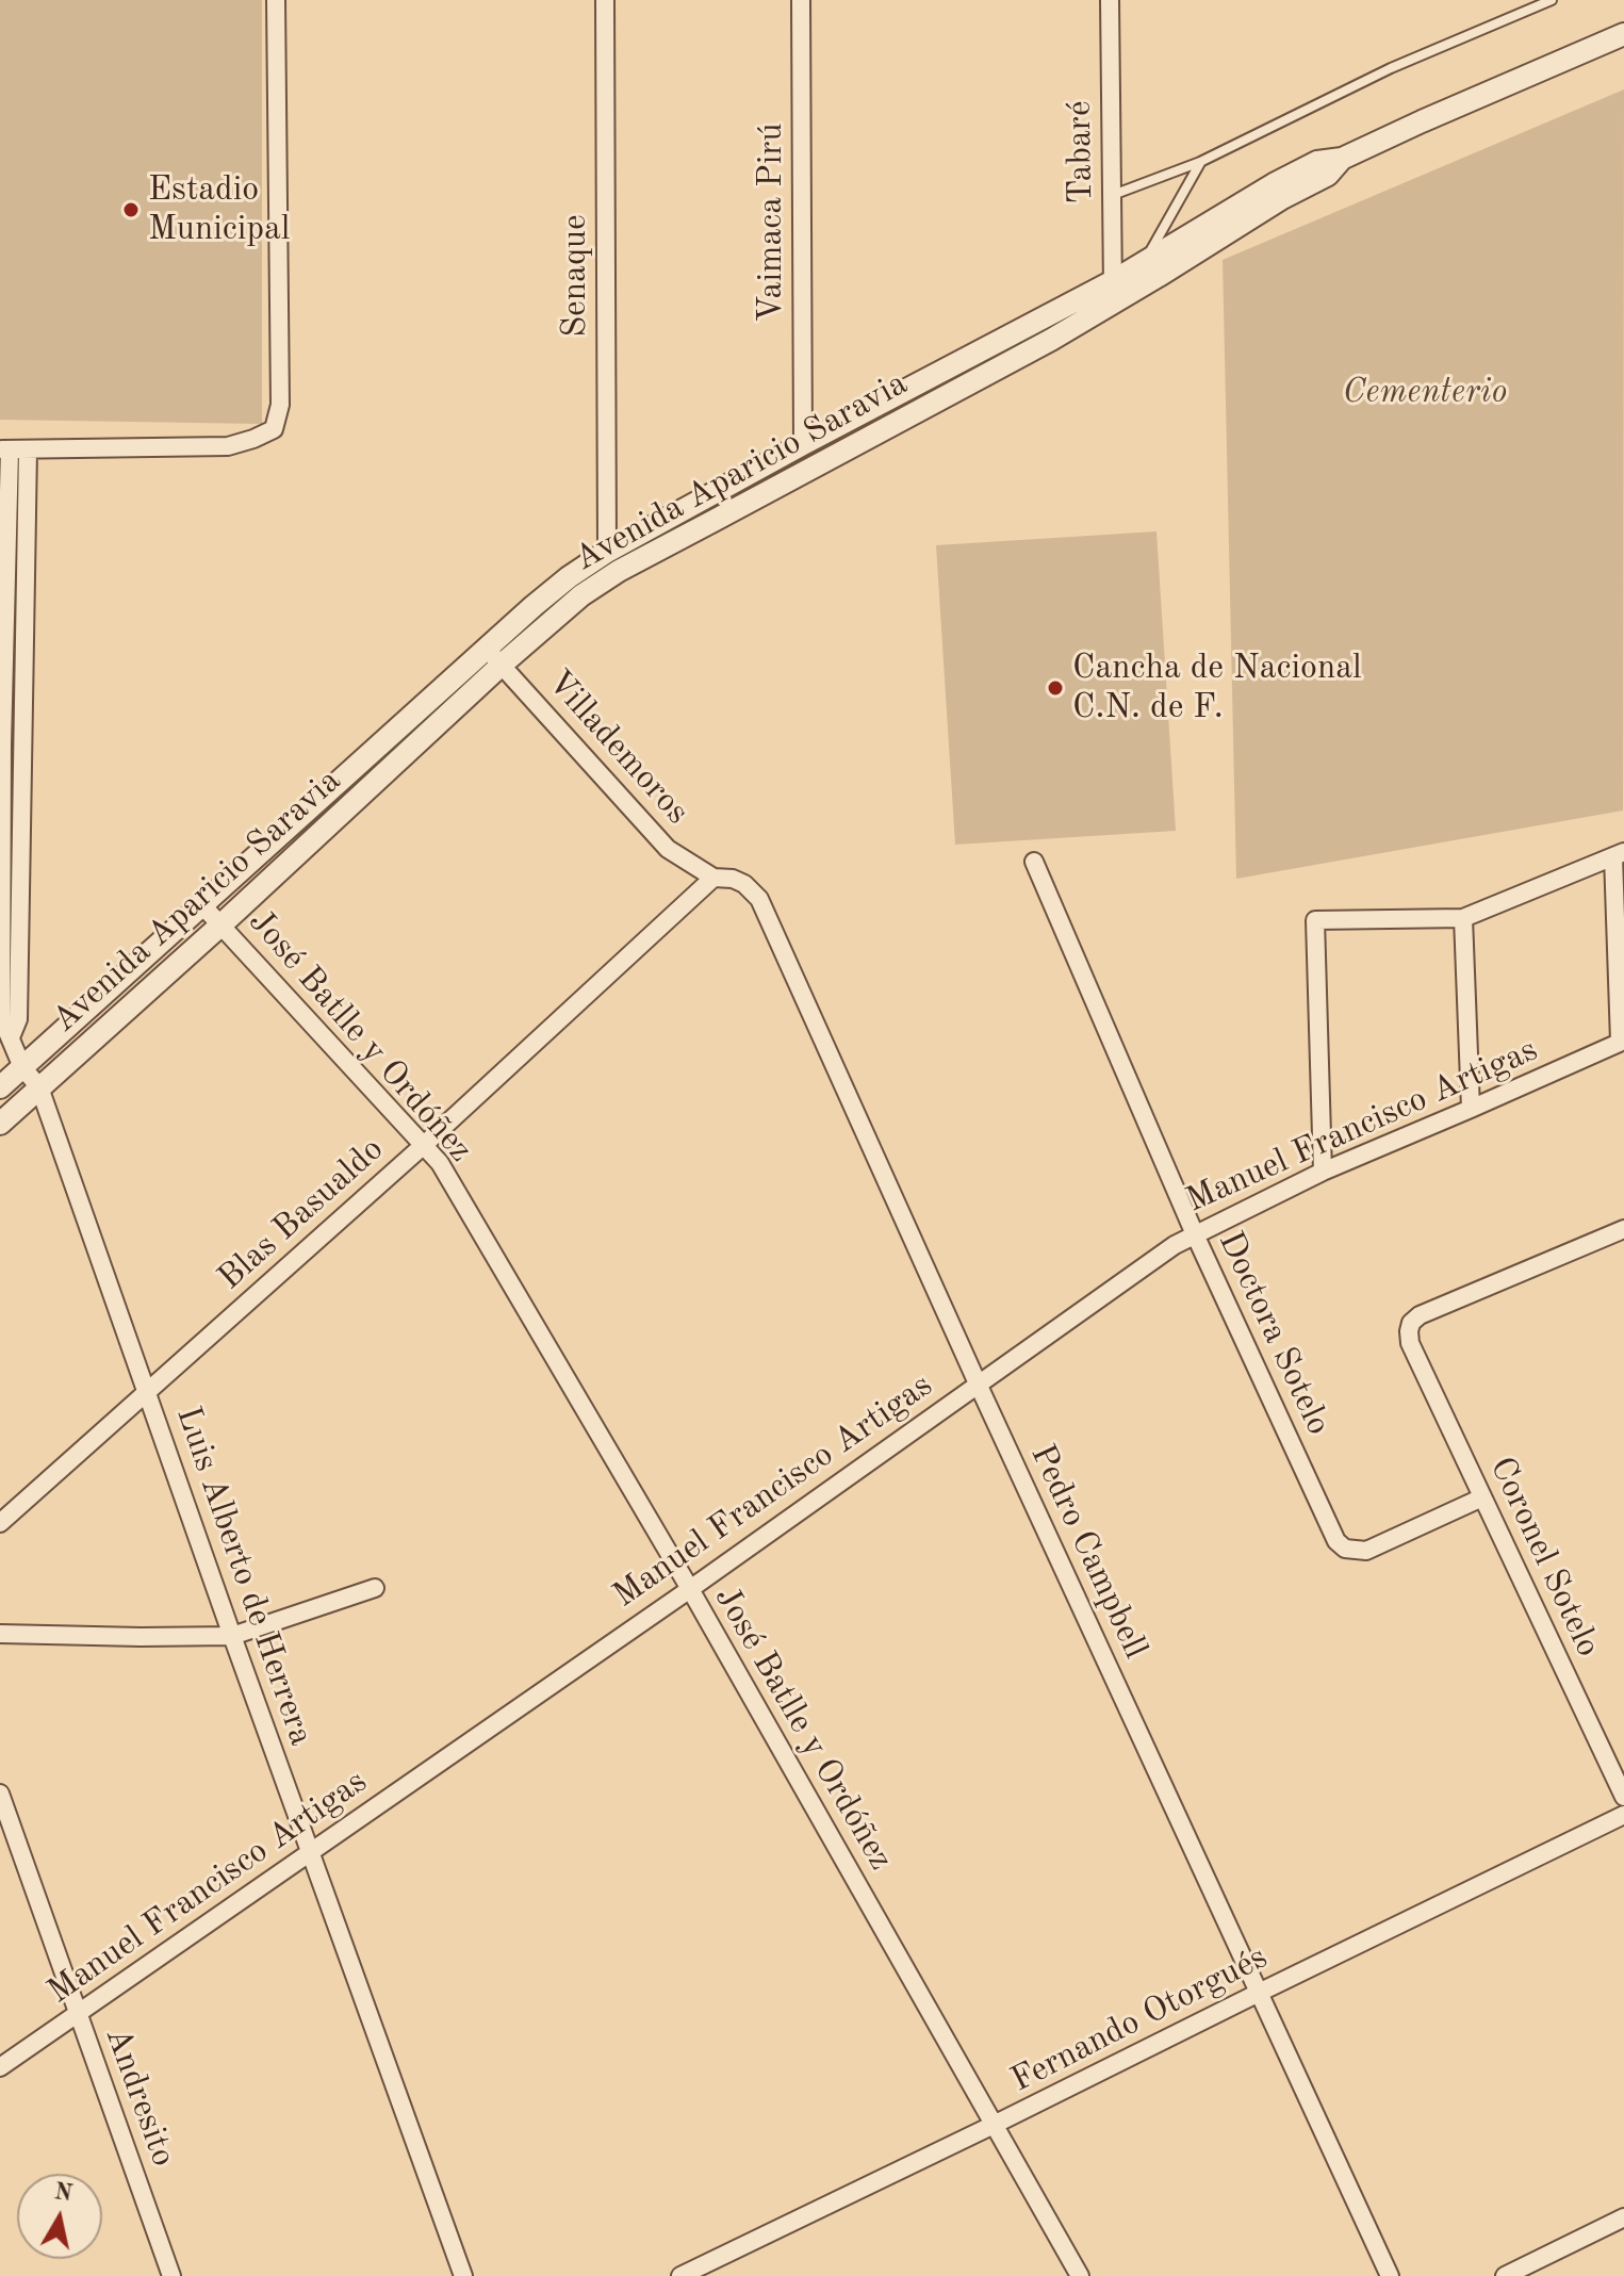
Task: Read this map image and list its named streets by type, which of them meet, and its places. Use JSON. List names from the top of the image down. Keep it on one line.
{"streets":{"street":["Tabaré","Vaimaca Pirú","Senaque","Avenida Aparicio Saravia","Villademoros","José Batlle y Ordóñez","Manuel Francisco Artigas","Blas Basualdo","Doctora Sotelo","Pedro Campbell","Coronel Sotelo","Luis Alberto de Herrera","Fernando Otorgués","Andresito"]},"crossings":[["Tabaré","Avenida Aparicio Saravia"],["Vaimaca Pirú","Avenida Aparicio Saravia"],["Senaque","Avenida Aparicio Saravia"],["Avenida Aparicio Saravia","Villademoros"],["Avenida Aparicio Saravia","José Batlle y Ordóñez"],["Avenida Aparicio Saravia","Luis Alberto de Herrera"],["Villademoros","Blas Basualdo"],["Villademoros","Pedro Campbell"],["José Batlle y Ordóñez","Manuel Francisco Artigas"],["José Batlle y Ordóñez","Blas Basualdo"],["José Batlle y Ordóñez","Fernando Otorgués"],["Manuel Francisco Artigas","Doctora Sotelo"],["Manuel Francisco Artigas","Pedro Campbell"],["Manuel Francisco Artigas","Luis Alberto de Herrera"],["Manuel Francisco Artigas","Andresito"],["Blas Basualdo","Pedro Campbell"],["Blas Basualdo","Luis Alberto de Herrera"],["Doctora Sotelo","Coronel Sotelo"],["Pedro Campbell","Fernando Otorgués"]],"parks":["Cementerio"],"places":["Estadio Municipal","Cancha de Nacional C.N. de F."],"north":"top"}
